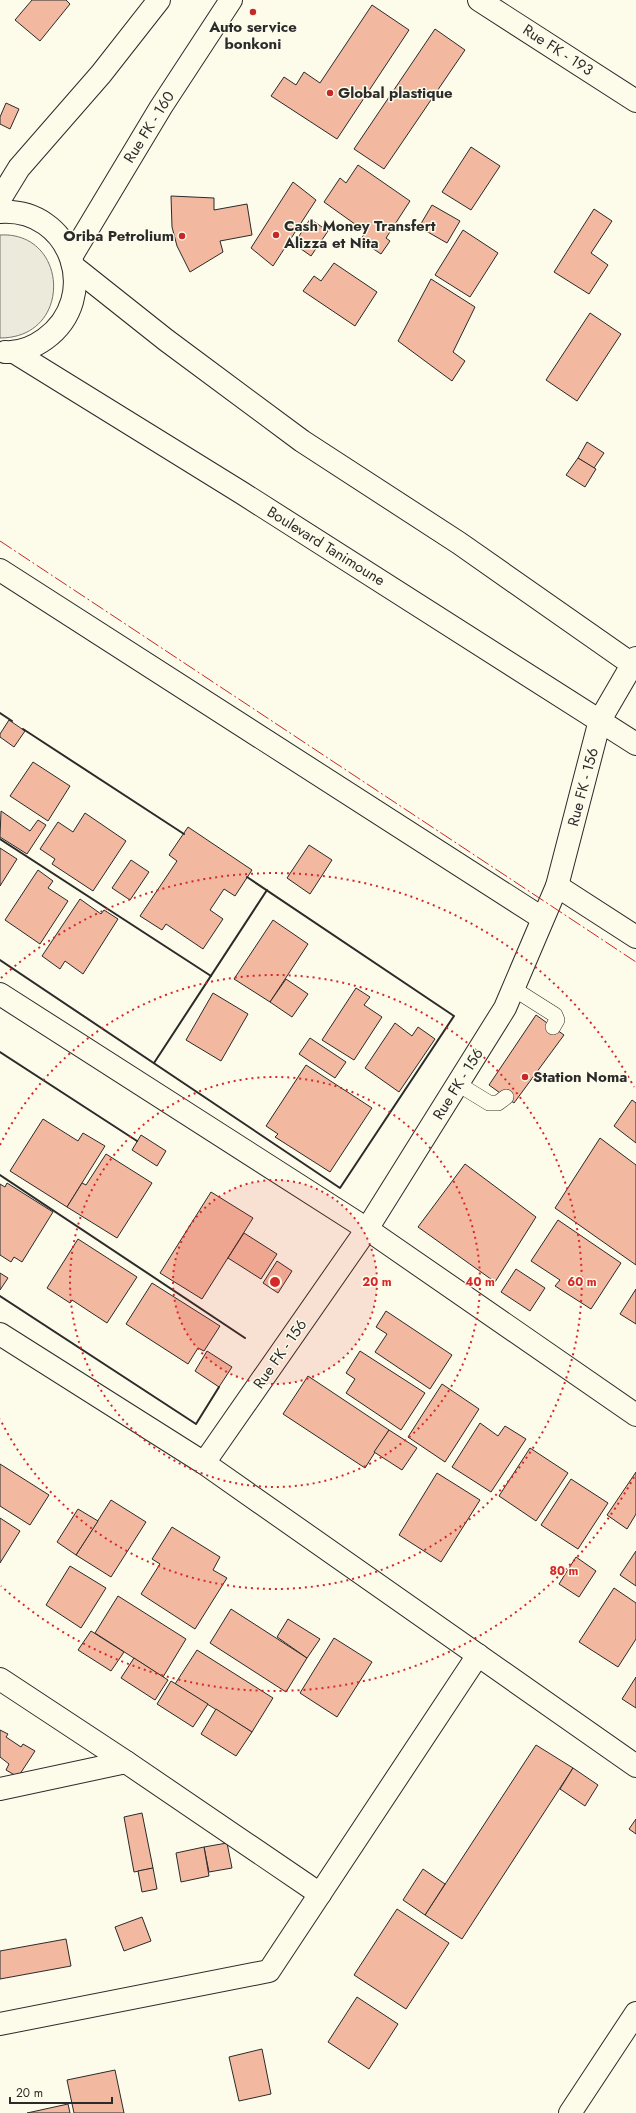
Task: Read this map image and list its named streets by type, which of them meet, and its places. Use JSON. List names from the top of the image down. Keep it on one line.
{"streets":{"street":["Rue FK - 193","Rue FK - 160","Boulevard Tanimoune","Rue FK - 156"]},"crossings":[["Boulevard Tanimoune","Rue FK - 156"]],"places":["Auto service bonkoni","Global plastique","Cash Money Transfert Alizza et Nita","Oriba Petrolium","Station Noma"],"scale_bar":"20 m","rings":["20 m","40 m","60 m","80 m"]}
